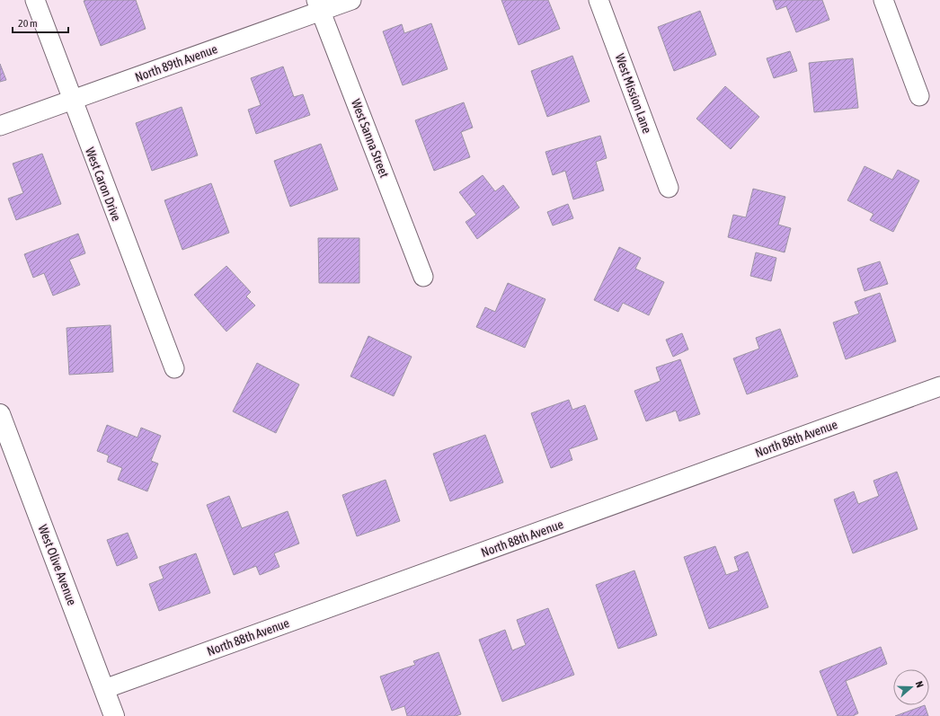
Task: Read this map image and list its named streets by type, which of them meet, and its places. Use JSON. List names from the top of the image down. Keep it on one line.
{"streets":{"main road":["West Olive Avenue"],"street":["North 89th Avenue","West Mission Lane","West Sanna Street","West Caron Drive","North 88th Avenue"]},"crossings":[["North 89th Avenue","West Sanna Street"],["North 89th Avenue","West Caron Drive"],["North 88th Avenue","West Olive Avenue"]],"scale_bar":"20 m","north":"right"}
